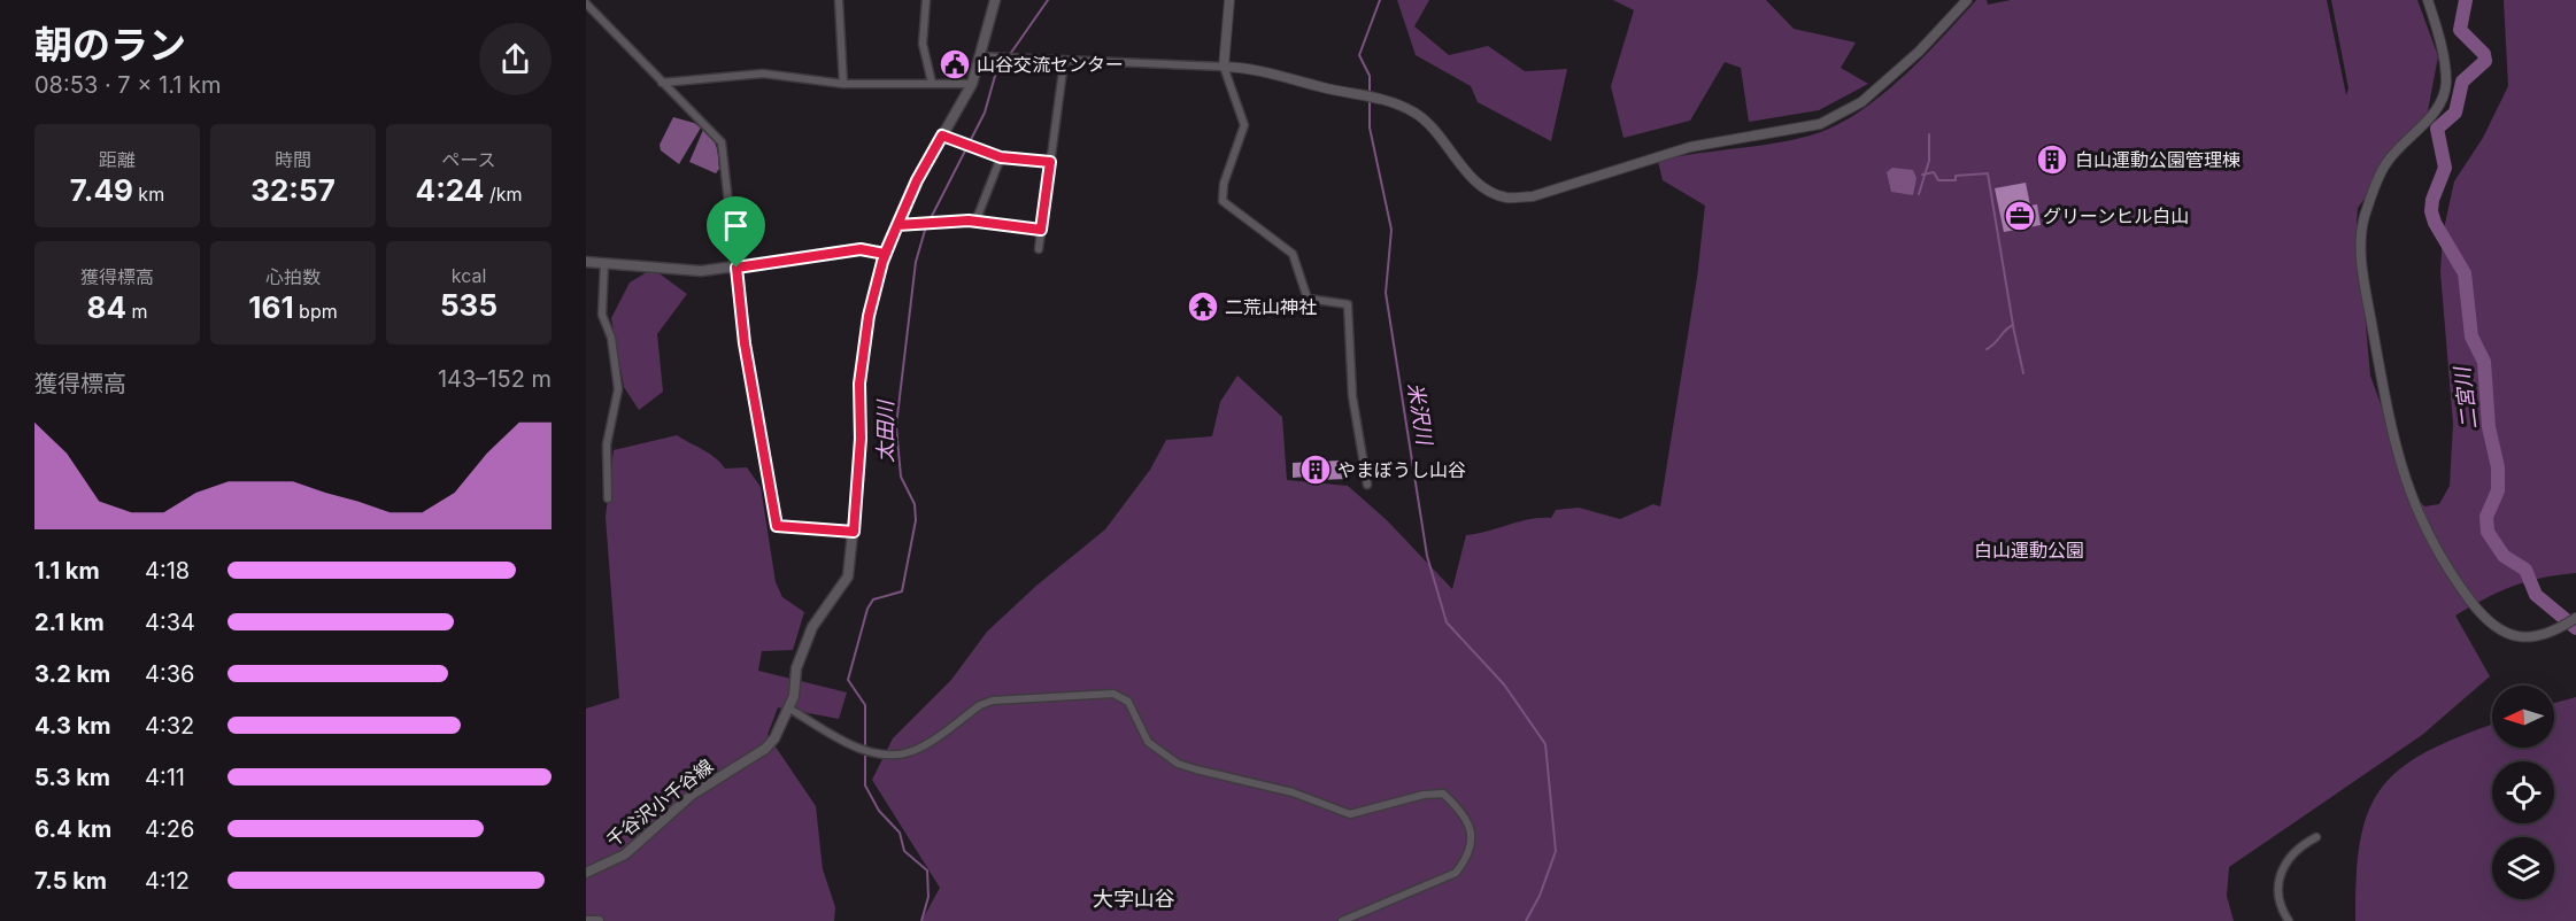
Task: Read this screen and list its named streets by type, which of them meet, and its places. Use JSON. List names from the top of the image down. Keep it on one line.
{"streets":{"main road":["千谷沢小千谷線"]},"districts":["大字山谷"],"water":["二宮川","米沢川","太田川"],"parks":["白山運動公園"],"places":{"public building":["山谷交流センター"],"building":["白山運動公園管理棟","やまぼうし山谷"],"office":["グリーンヒル白山"],"temple":["二荒山神社"]},"north":"left","page":{"heading":["朝のラン","08:53 · 7 × 1.1 km"],"stats":[["距離","7.49 km"],["時間","32:57"],["ペース","4:24 /km"],["獲得標高","84 m"],["心拍数","161 bpm"],["kcal","535"]],"chart":["獲得標高","143–152 m"],"list":[{"name":"1.1 km","note":"4:18"},{"name":"2.1 km","note":"4:34"},{"name":"3.2 km","note":"4:36"},{"name":"4.3 km","note":"4:32"},{"name":"5.3 km","note":"4:11"},{"name":"6.4 km","note":"4:26"},{"name":"7.5 km","note":"4:12"}]}}
